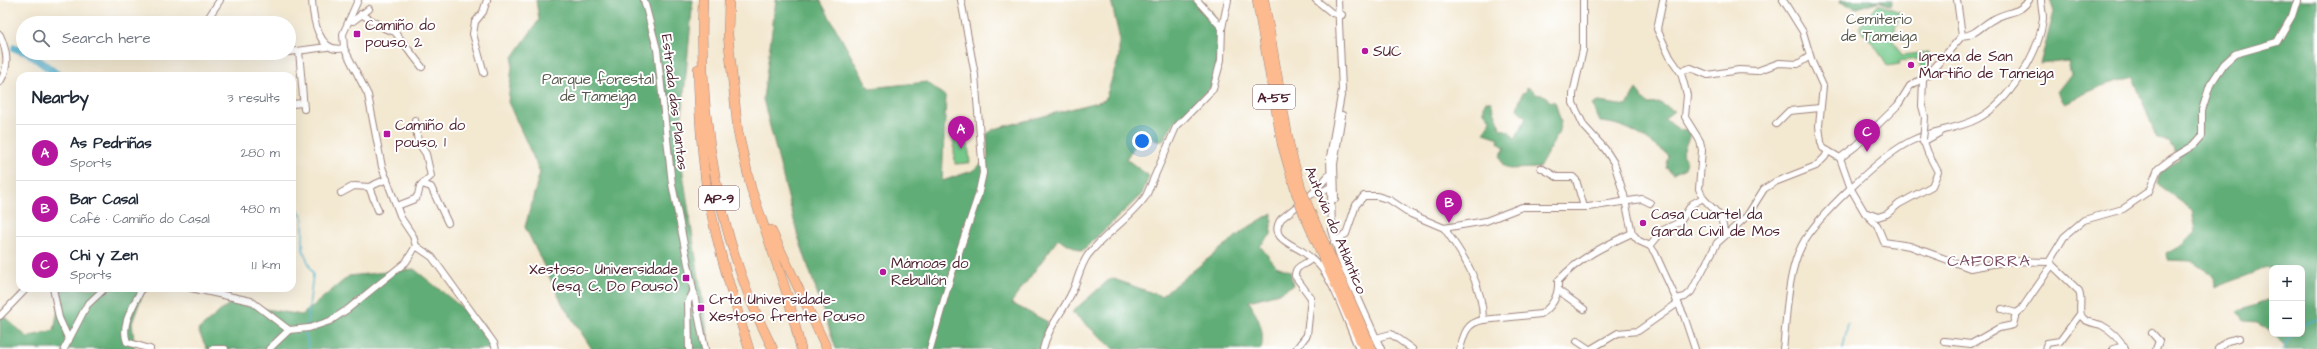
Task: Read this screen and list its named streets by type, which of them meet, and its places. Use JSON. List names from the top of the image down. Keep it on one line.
{"streets":{"highway":["A-55","AP-9","Autovía do Atlántico"],"street":["Estrada das Plantas"]},"districts":["CAFORRA"],"parks":["Cemiterio de Tameiga","Parque forestal de Tameiga"],"places":{"transit":["Camiño do pouso, 2","Camiño do pouso, 1","Xestoso- Universidade (esq. C. Do Pouso)","Crta Universidade- Xestoso frente Pouso"],"other":["SUC","Igrexa de San Martiño de Tameiga","Casa Cuartel da Garda Civil de Mos","Mámoas do Rebullón"]},"page":{"search":"Search here","heading":["Nearby","3 results"],"pins":["A","C","B"],"list":[{"mark":"A","name":"As Pedriñas","note":"Sports","value":"280 m"},{"mark":"B","name":"Bar Casal","note":"Café · Camiño do Casal","value":"480 m"},{"mark":"C","name":"Chi y Zen","note":"Sports","value":"1.1 km"}],"map_buttons":["+","−"]}}
